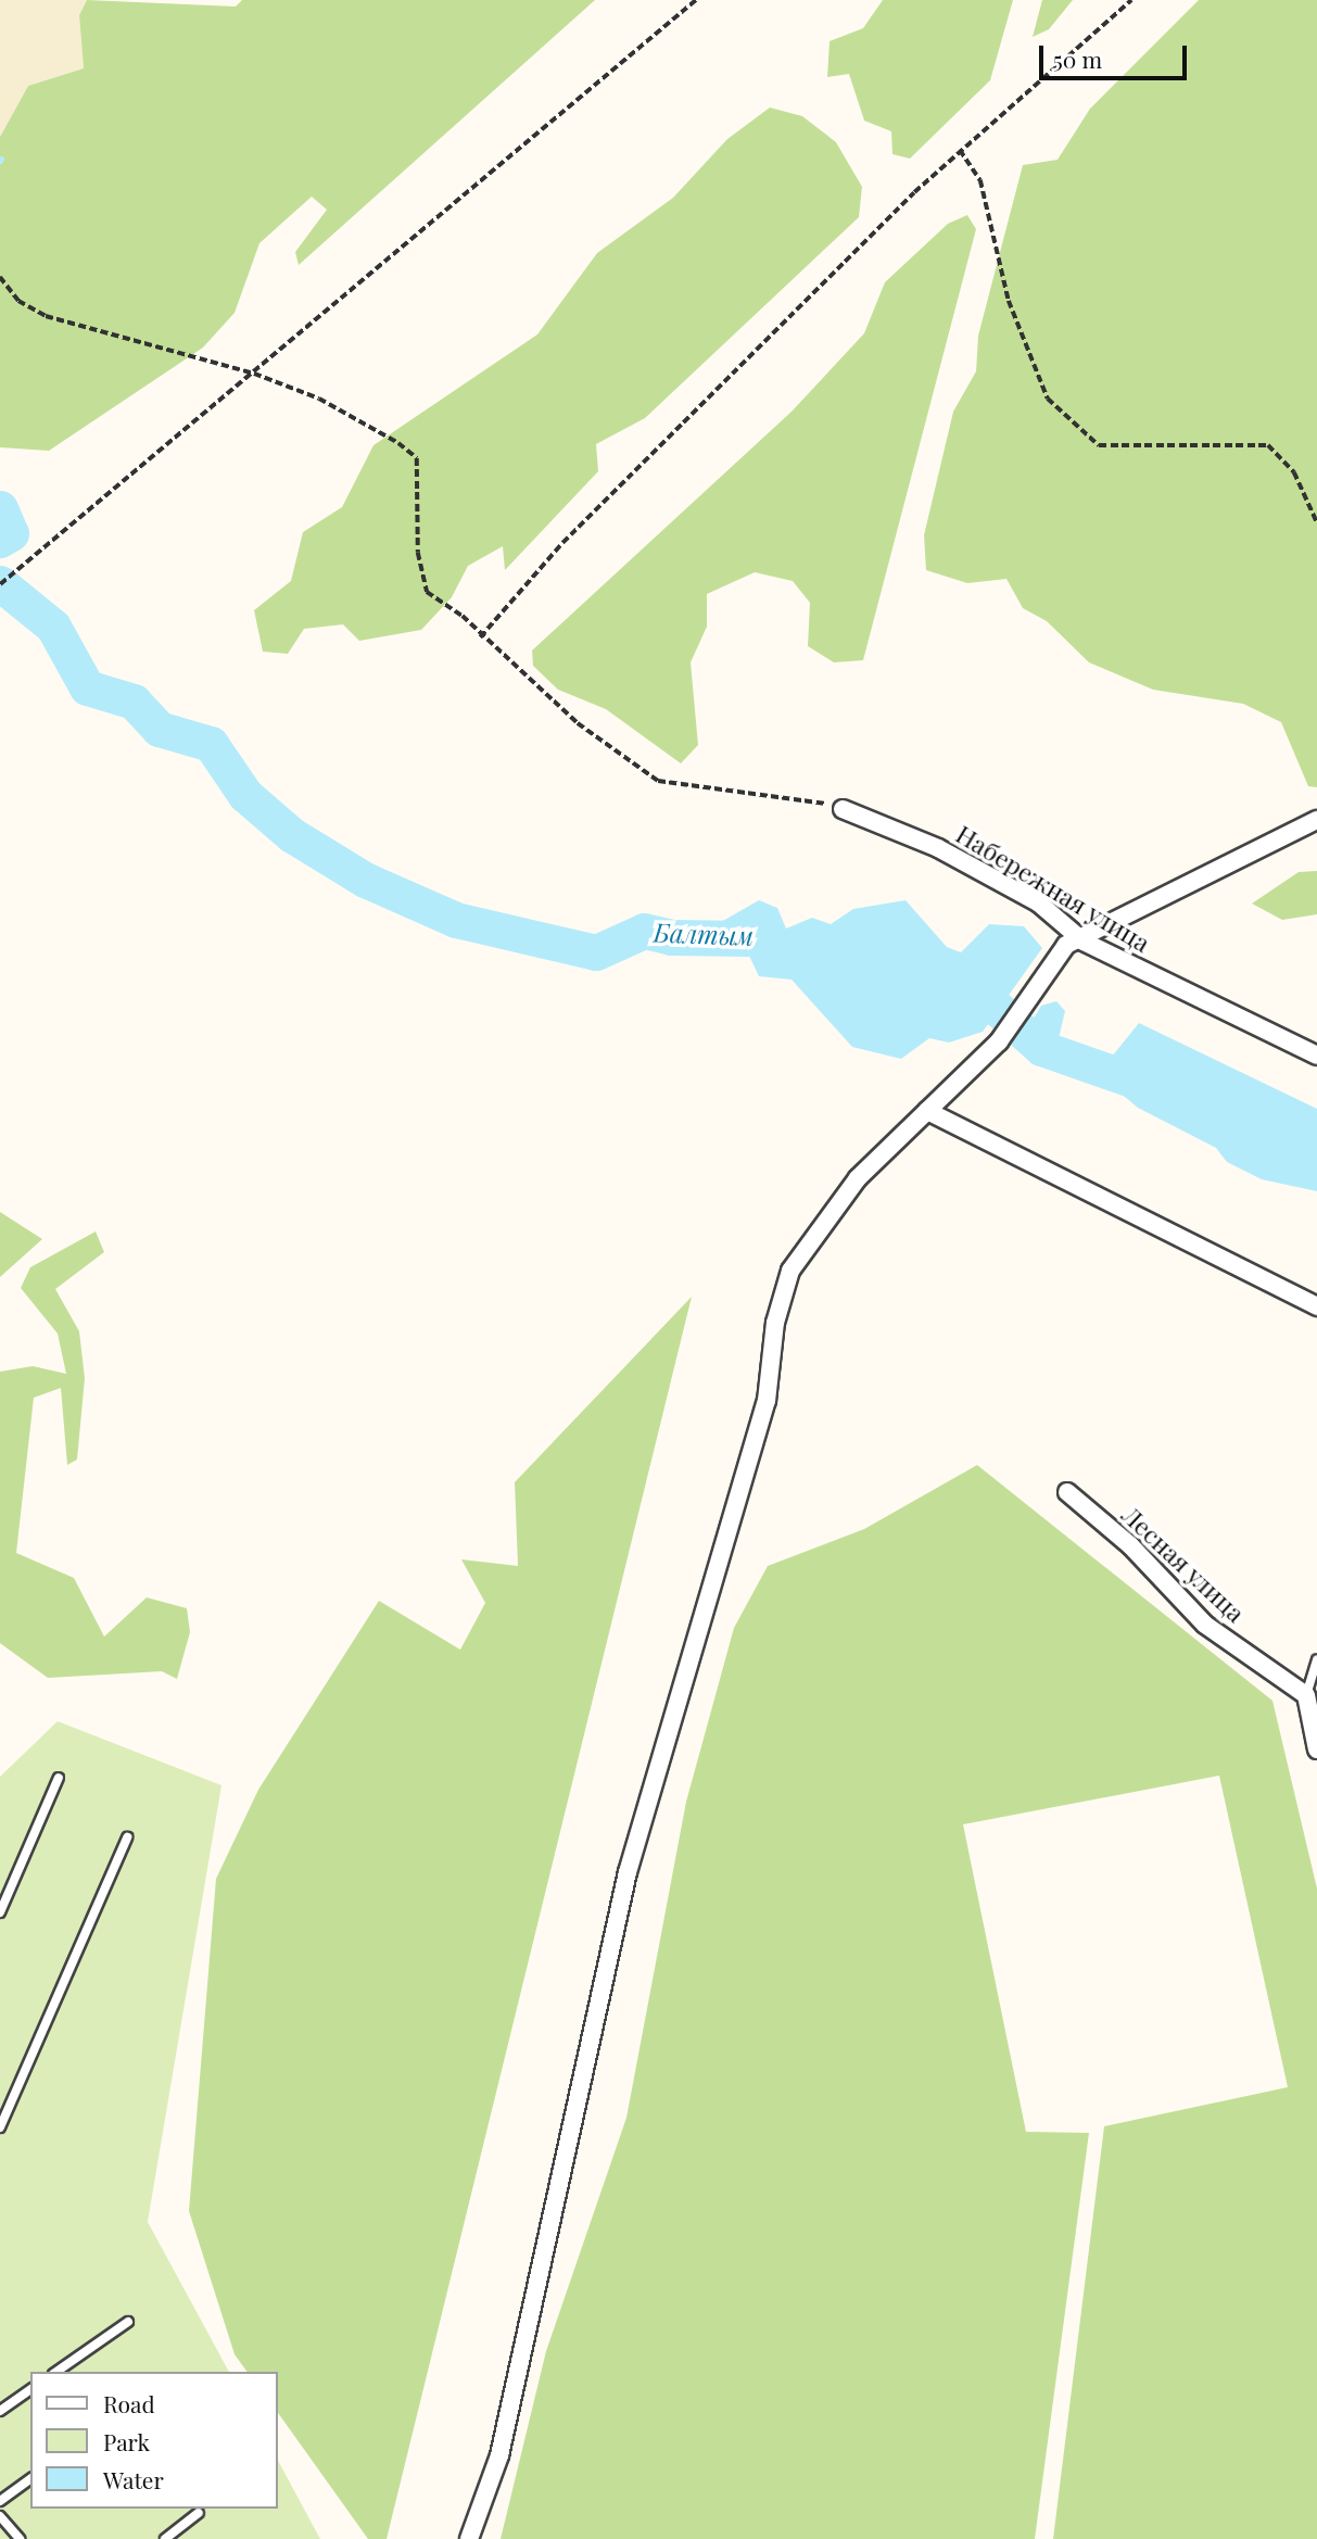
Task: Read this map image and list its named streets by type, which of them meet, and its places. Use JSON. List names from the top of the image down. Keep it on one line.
{"streets":{"street":["Набережная улица","Лесная улица"]},"water":["Балтым"],"legend":["Road","Park","Water"],"scale_bar":"50 m"}
